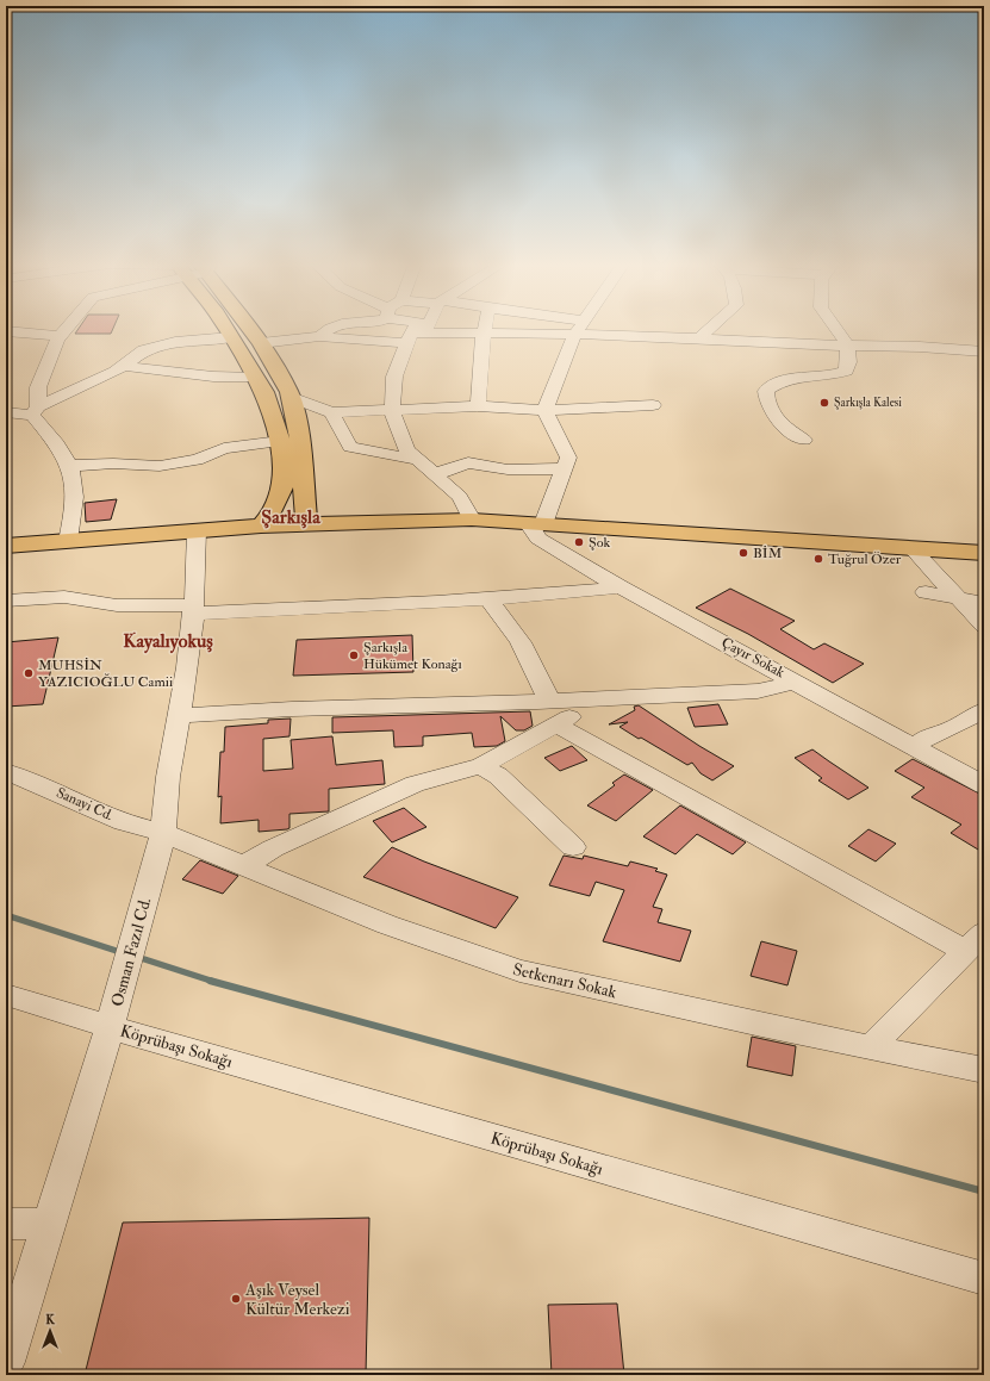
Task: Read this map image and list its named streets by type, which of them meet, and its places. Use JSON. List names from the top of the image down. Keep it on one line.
{"streets":{"street":["Çayır Sokak","Sanayi Cd.","Osman Fazıl Cd.","Setkenarı Sokak","Köprübaşı Sokağı"]},"crossings":[["Sanayi Cd.","Osman Fazıl Cd."],["Sanayi Cd.","Setkenarı Sokak"],["Osman Fazıl Cd.","Setkenarı Sokak"],["Osman Fazıl Cd.","Köprübaşı Sokağı"]],"districts":["Şarkışla","Kayalıyokuş"],"places":["Şarkışla Kalesi","Şok","BİM","Tuğrul Özer","Şarkışla Hükümet Konağı","MUHSİN YAZICIOĞLU Camii","Aşık Veysel Kültür Merkezi"],"north":"top"}
